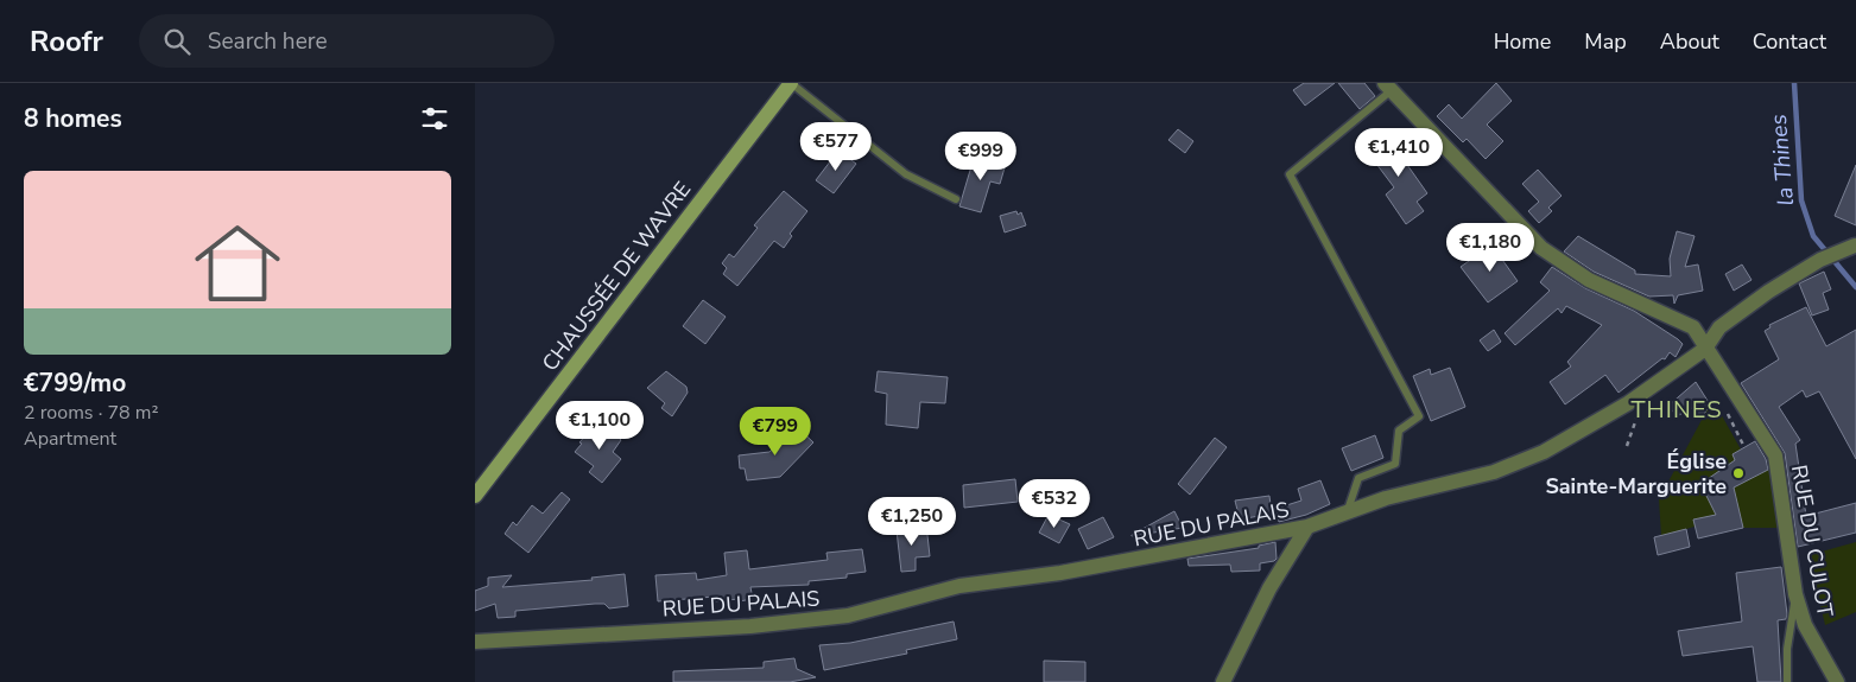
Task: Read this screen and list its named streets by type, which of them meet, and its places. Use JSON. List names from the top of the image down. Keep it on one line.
{"streets":{"main road":["CHAUSSÉE DE WAVRE"],"street":["RUE DU PALAIS","RUE DU CULOT"]},"crossings":[["RUE DU PALAIS","RUE DU CULOT"]],"districts":["THINES"],"water":["la Thines"],"places":["Église Sainte-Marguerite"],"page":{"header":"Roofr","search":"Search here","nav":["Home","Map","About","Contact"],"heading":"8 homes","price":["€577","€1,410","€999","€1,180","€1,100","€799","€532","€1,250"],"list":[{"name":"€799/mo","note":"2 rooms · 78 m² · Apartment"}]}}
